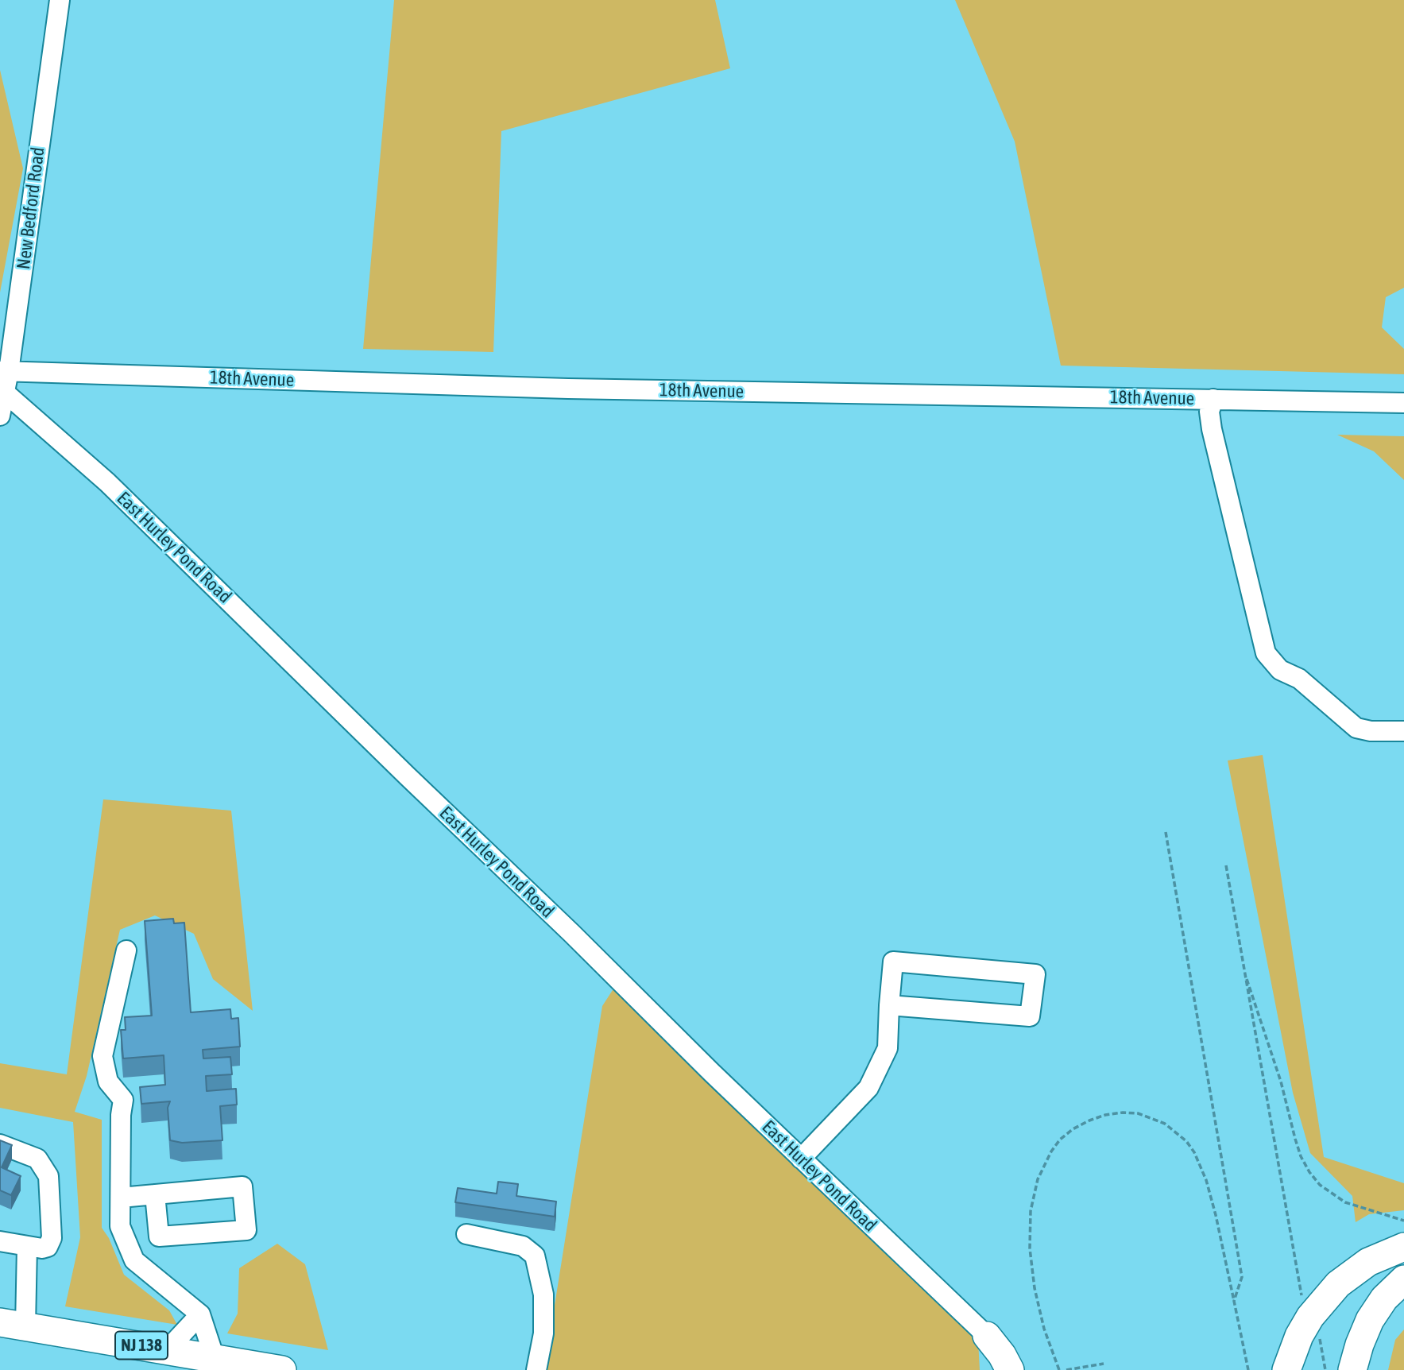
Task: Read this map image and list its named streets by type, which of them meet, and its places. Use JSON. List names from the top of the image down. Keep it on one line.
{"streets":{"highway":["NJ 138"],"street":["New Bedford Road","18th Avenue","East Hurley Pond Road"]},"crossings":[["New Bedford Road","18th Avenue"],["New Bedford Road","East Hurley Pond Road"]]}
